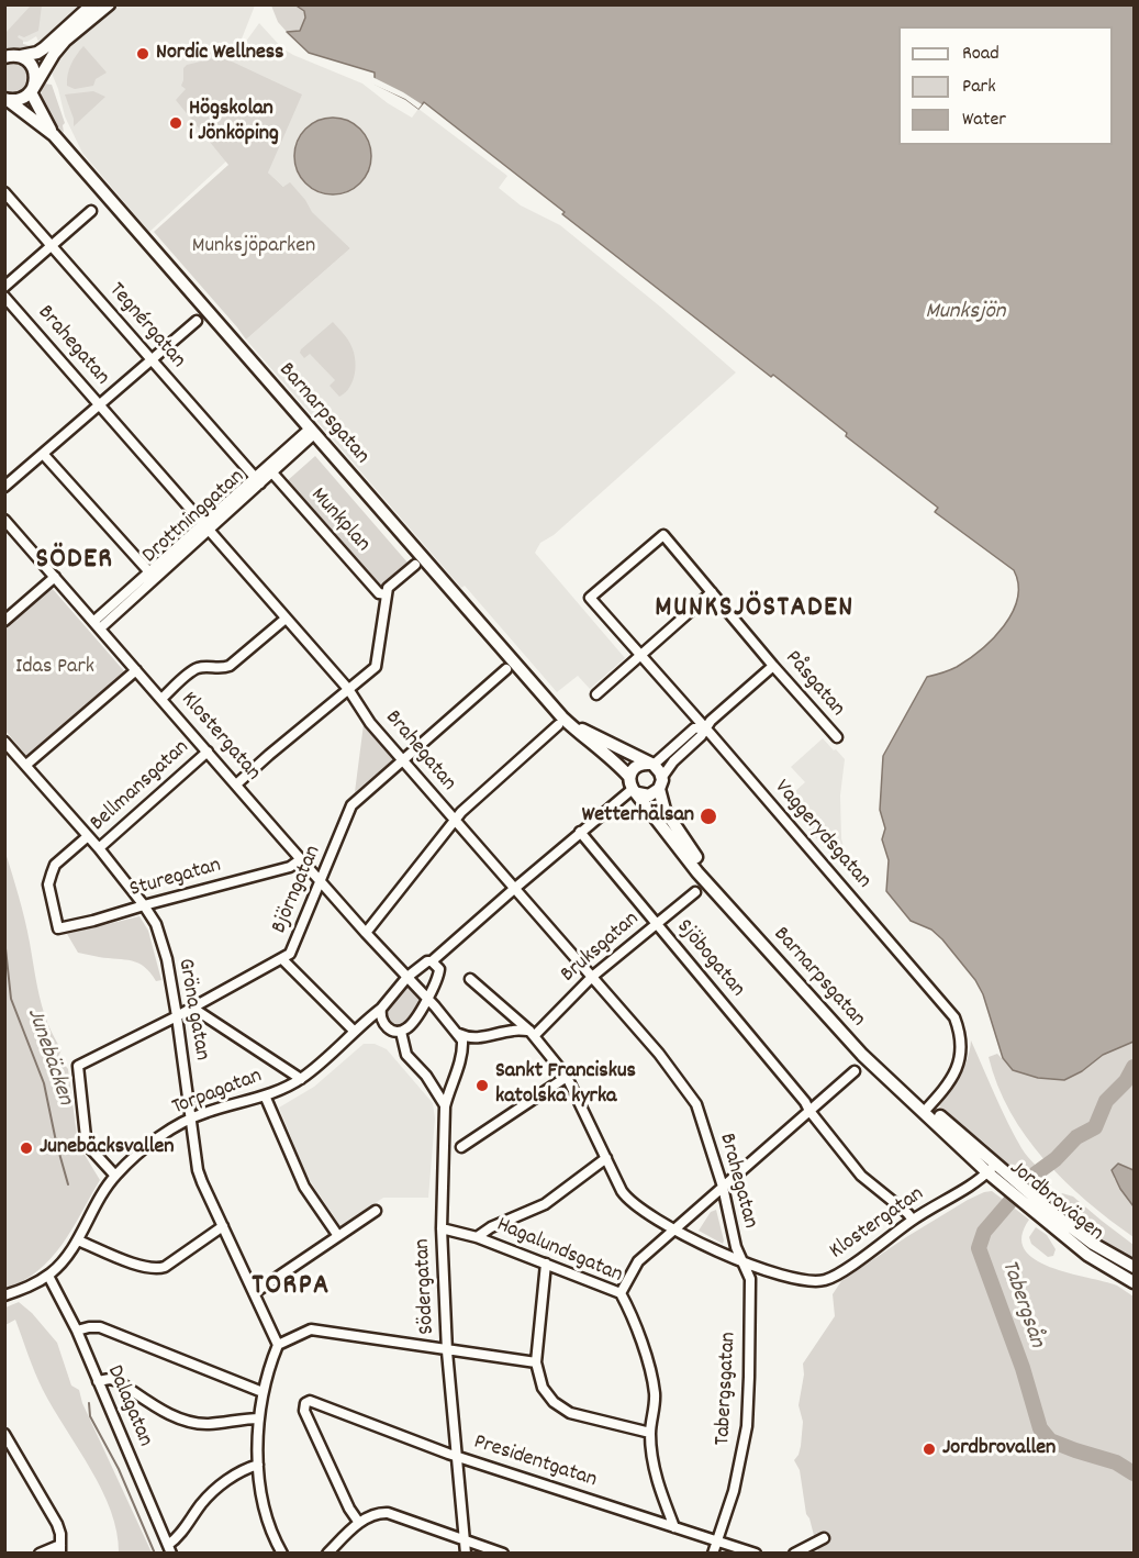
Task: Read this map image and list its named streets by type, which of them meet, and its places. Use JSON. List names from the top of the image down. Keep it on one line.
{"streets":{"main road":["Barnarpsgatan","Jordbrovägen"],"street":["Tegnérgatan","Brahegatan","Drottninggatan","Munkplan","Påsgatan","Klostergatan","Bellmansgatan","Vaggerydsgatan","Sturegatan","Björngatan","Bruksgatan","Sjöbogatan","Gröna gatan","Torpagatan","Hagalundsgatan","Södergatan","Tabergsgatan","Dalagatan","Presidentgatan"]},"crossings":[["Tegnérgatan","Drottninggatan"],["Brahegatan","Drottninggatan"],["Brahegatan","Klostergatan"],["Brahegatan","Björngatan"],["Brahegatan","Bruksgatan"],["Brahegatan","Tabergsgatan"],["Barnarpsgatan","Drottninggatan"],["Barnarpsgatan","Klostergatan"],["Barnarpsgatan","Vaggerydsgatan"],["Barnarpsgatan","Jordbrovägen"],["Drottninggatan","Munkplan"],["Drottninggatan","Klostergatan"],["Påsgatan","Vaggerydsgatan"],["Klostergatan","Bellmansgatan"],["Klostergatan","Sturegatan"],["Klostergatan","Björngatan"],["Klostergatan","Bruksgatan"],["Klostergatan","Sjöbogatan"],["Klostergatan","Torpagatan"],["Klostergatan","Jordbrovägen"],["Klostergatan","Södergatan"],["Klostergatan","Tabergsgatan"],["Bellmansgatan","Gröna gatan"],["Sturegatan","Gröna gatan"],["Björngatan","Gröna gatan"],["Björngatan","Torpagatan"],["Bruksgatan","Sjöbogatan"],["Gröna gatan","Torpagatan"],["Torpagatan","Dalagatan"],["Hagalundsgatan","Södergatan"],["Hagalundsgatan","Presidentgatan"],["Södergatan","Presidentgatan"],["Tabergsgatan","Presidentgatan"]],"districts":["SÖDER","MUNKSJÖSTADEN","TORPA"],"water":["Munksjön","Junebäcken","Tabergsån"],"parks":["Munksjöparken","Idas Park"],"places":["Nordic Wellness","Högskolan i Jönköping","Wetterhälsan","Sankt Franciskus katolska kyrka","Junebäcksvallen","Jordbrovallen"],"legend":["Road","Park","Water"]}
